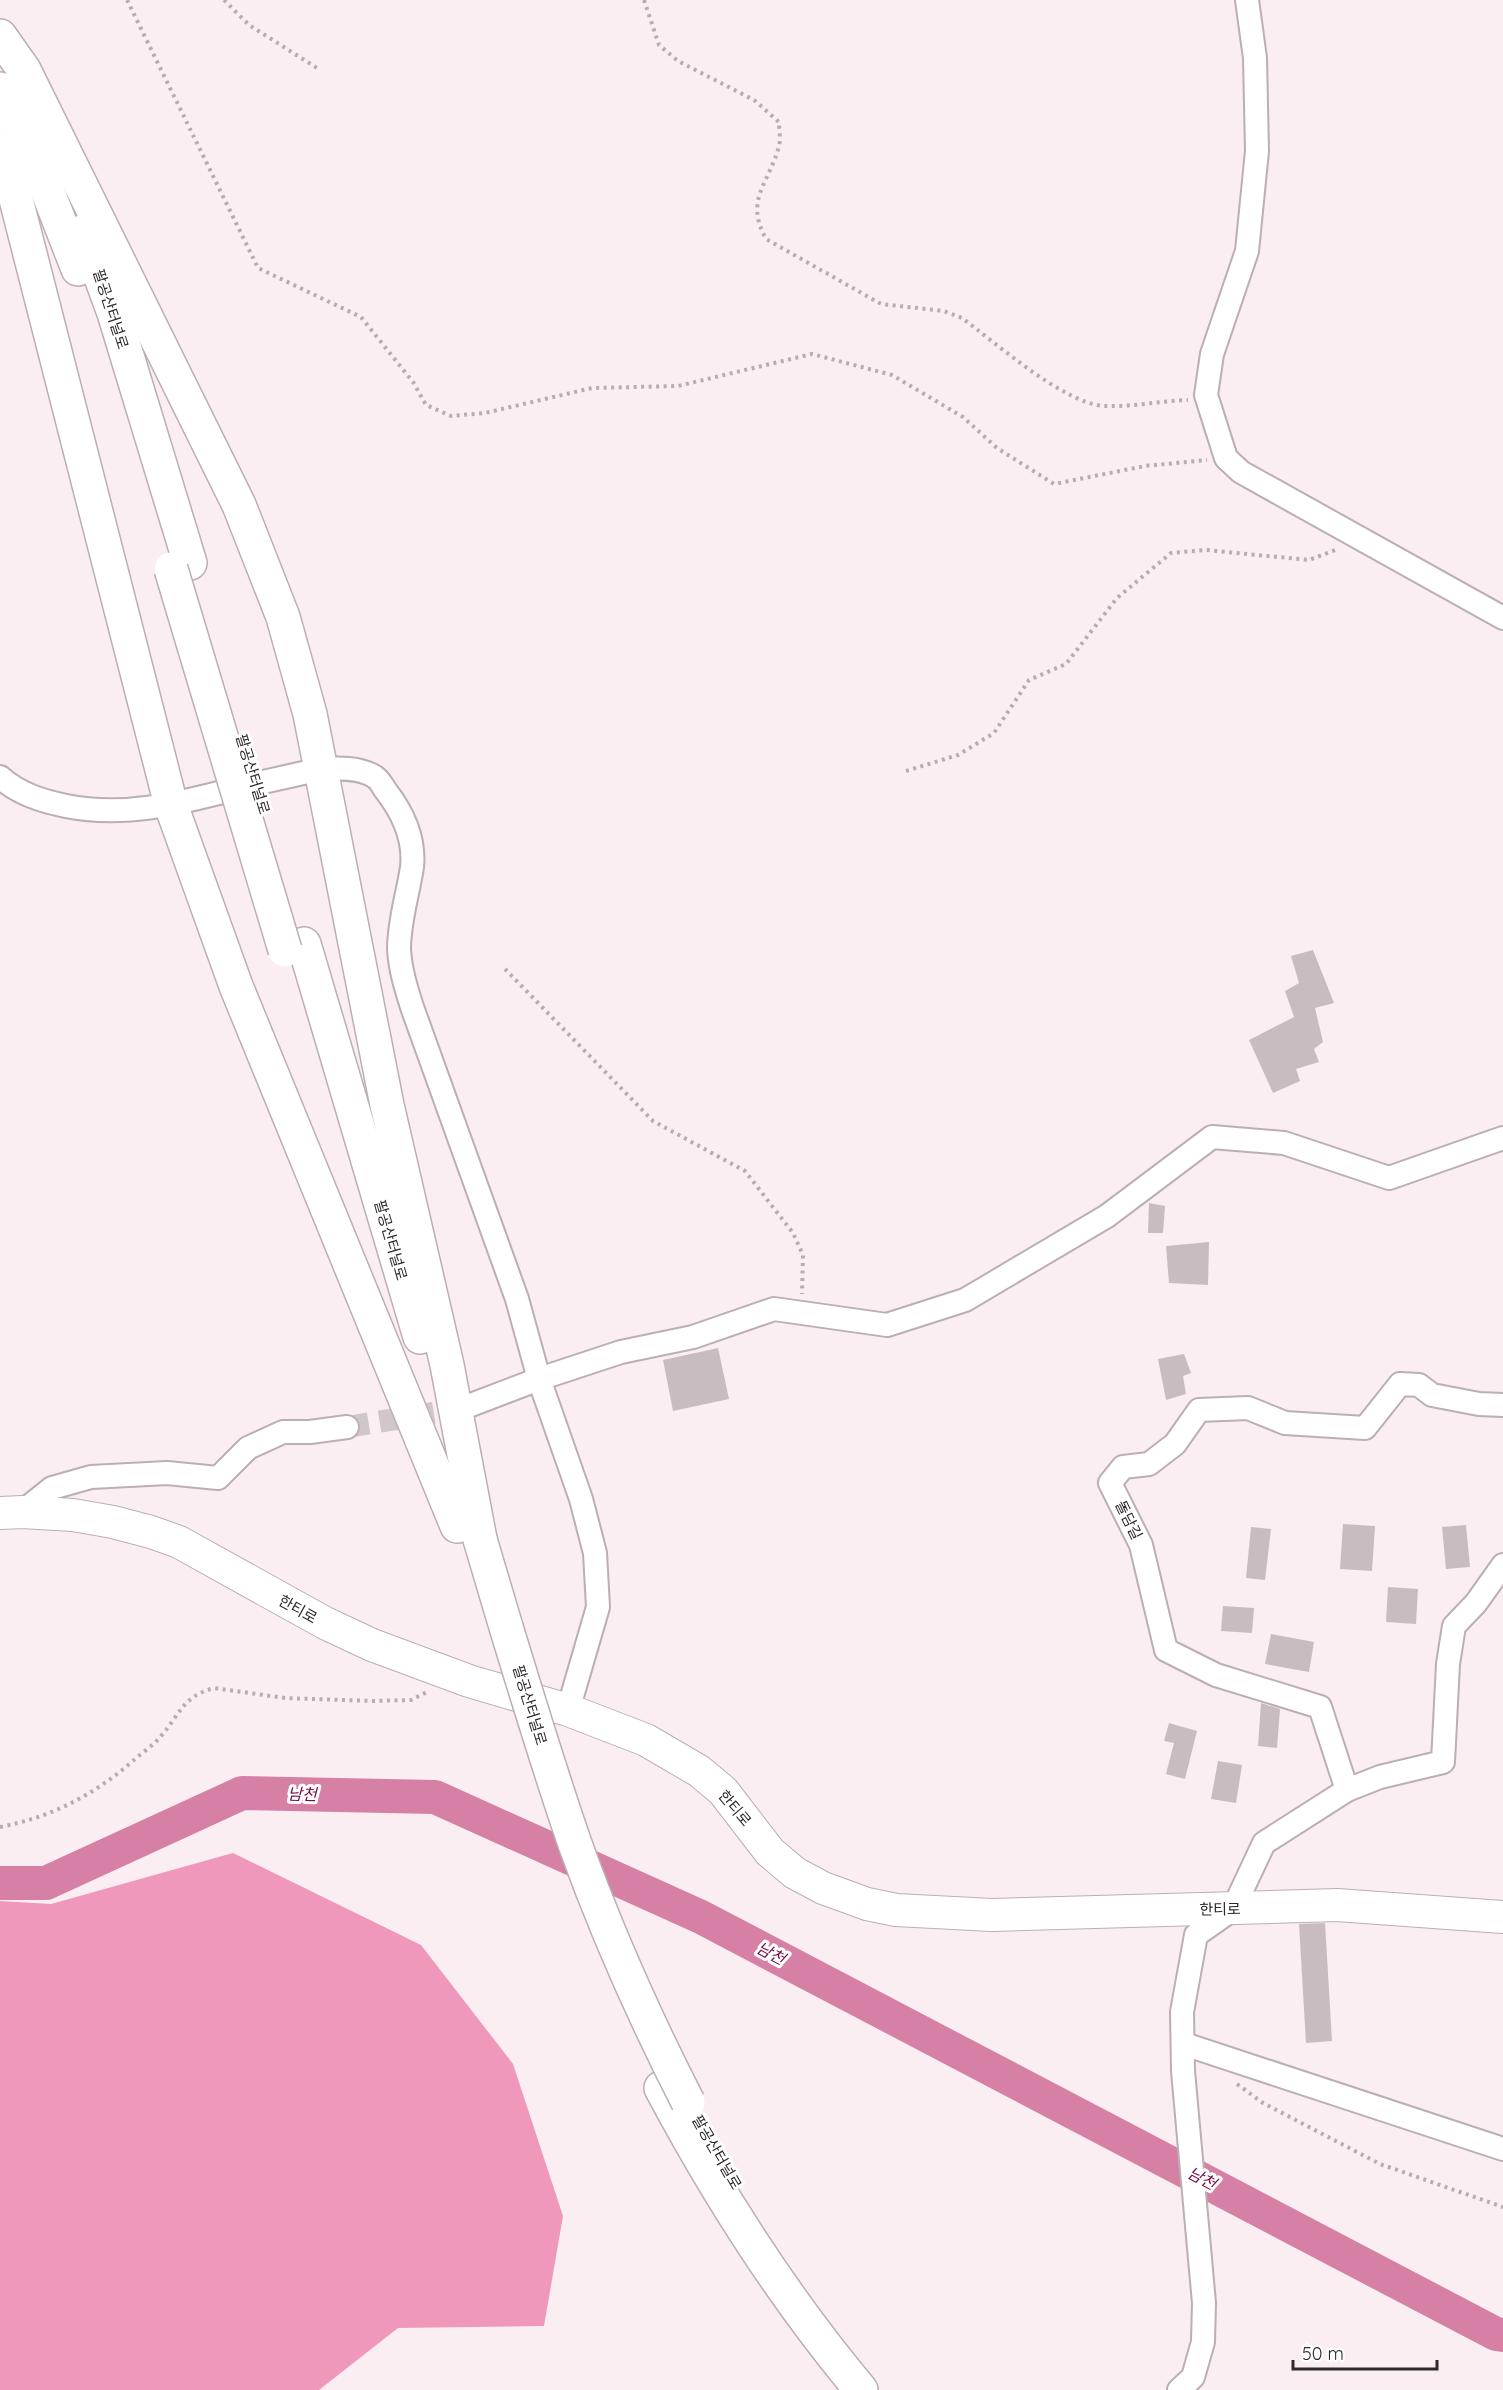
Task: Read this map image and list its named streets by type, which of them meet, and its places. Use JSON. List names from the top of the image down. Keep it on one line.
{"streets":{"highway":["팔공산터널로"],"street":["돌담길","한티로"]},"water":["남천"],"scale_bar":"50 m"}
